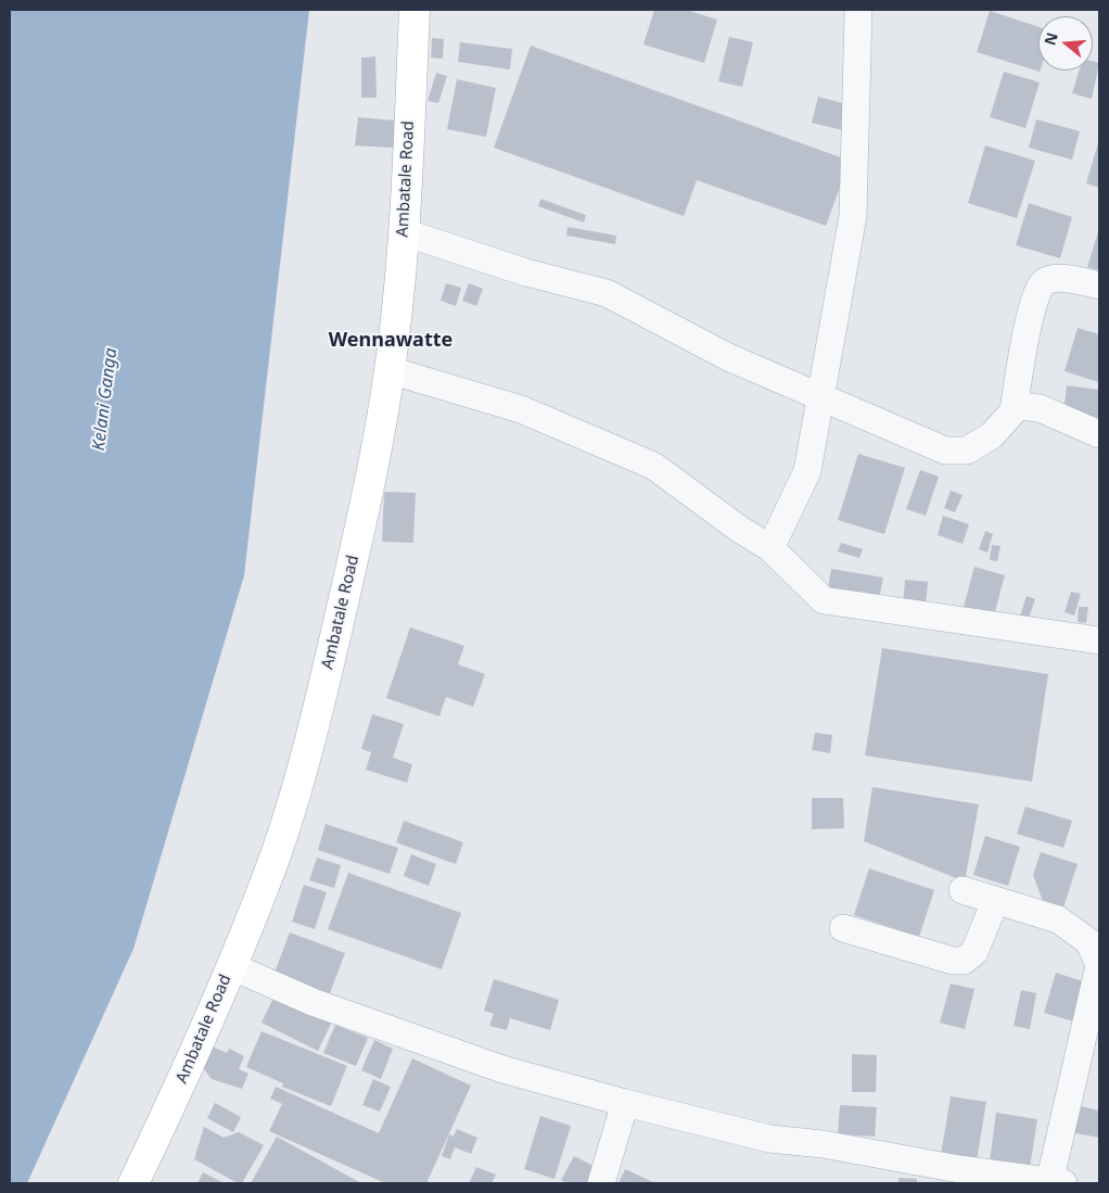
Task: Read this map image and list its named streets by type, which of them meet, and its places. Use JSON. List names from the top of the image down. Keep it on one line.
{"streets":{"main road":["Ambatale Road"]},"districts":["Wennawatte"],"water":["Kelani Ganga"],"north":"left"}
